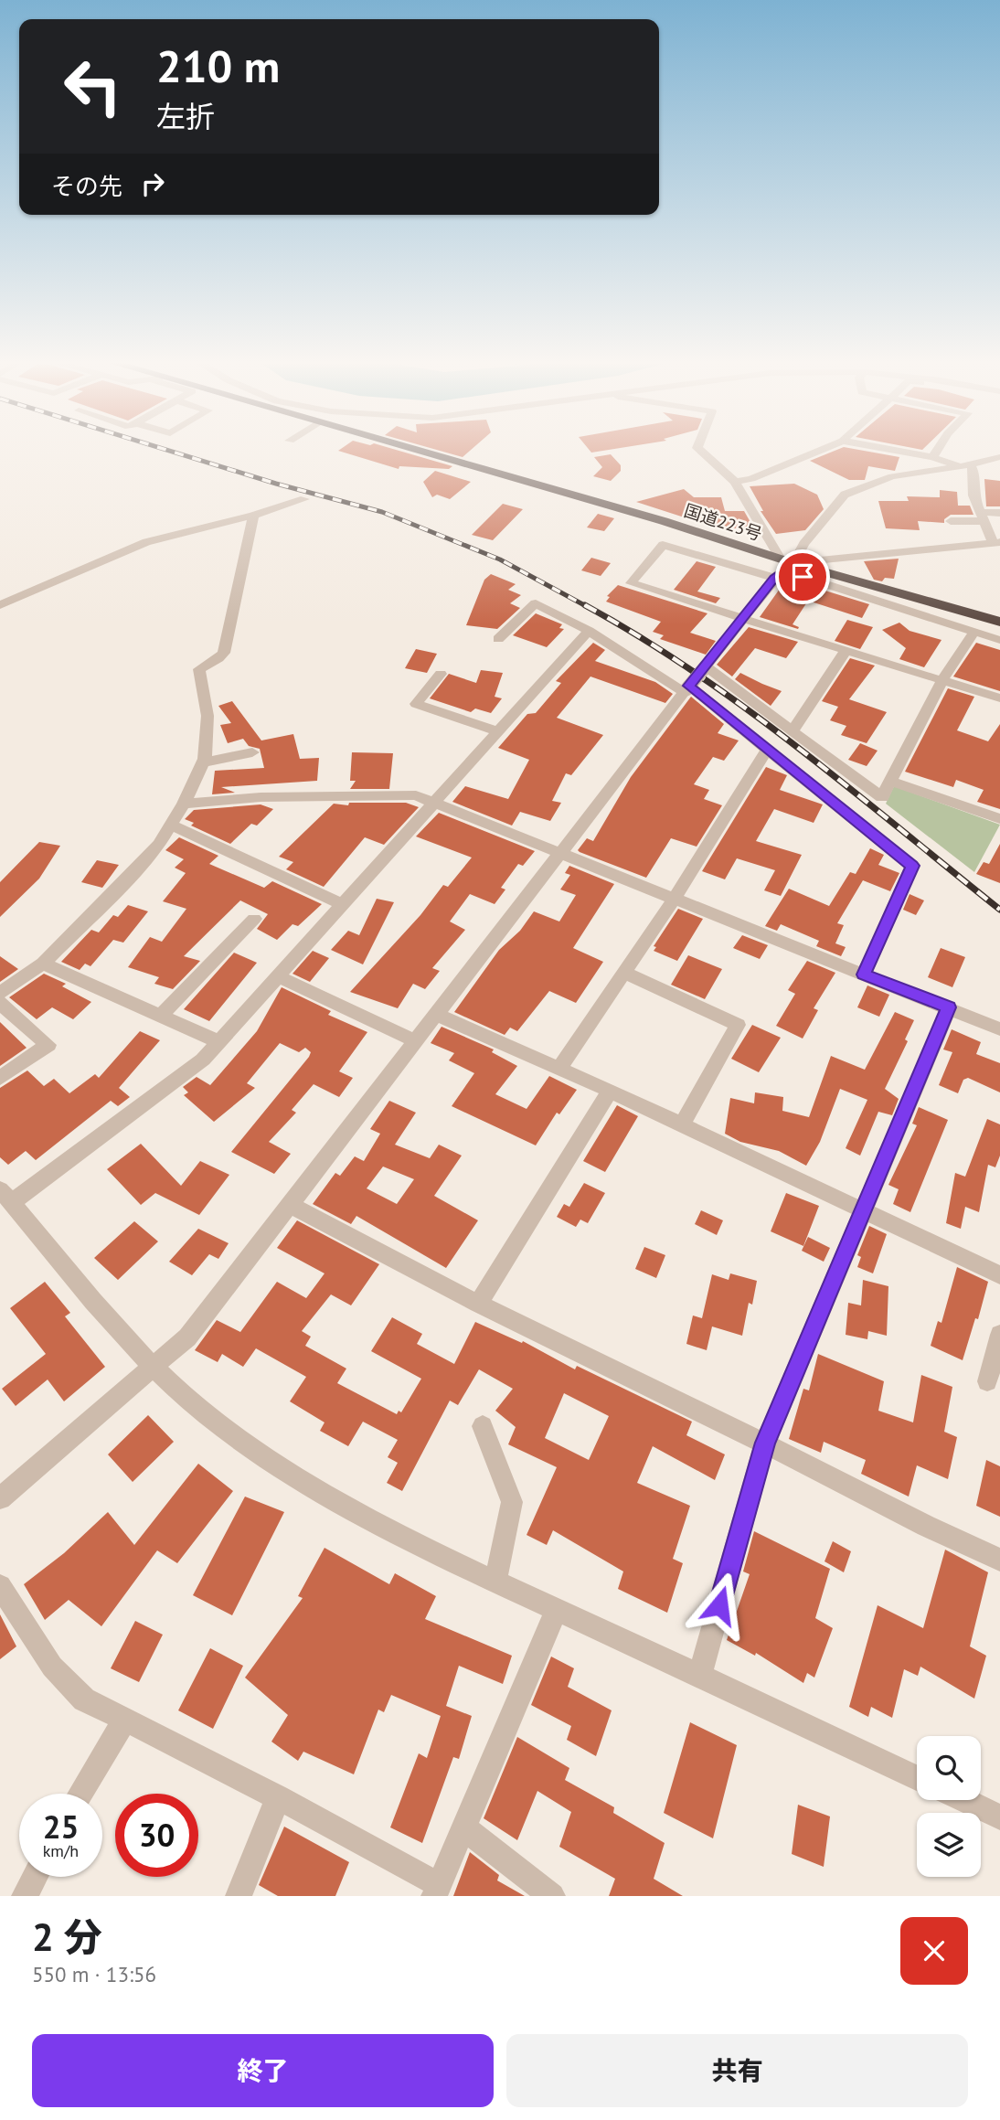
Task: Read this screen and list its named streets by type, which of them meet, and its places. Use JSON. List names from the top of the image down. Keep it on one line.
{"streets":{"highway":["国道223号"]},"page":{"turn":["210 m","左折"],"then":"その先","speed":"25 km/h","limit":"30","heading":["2 分","550 m · 13:56"],"buttons":["終了","共有"]}}
